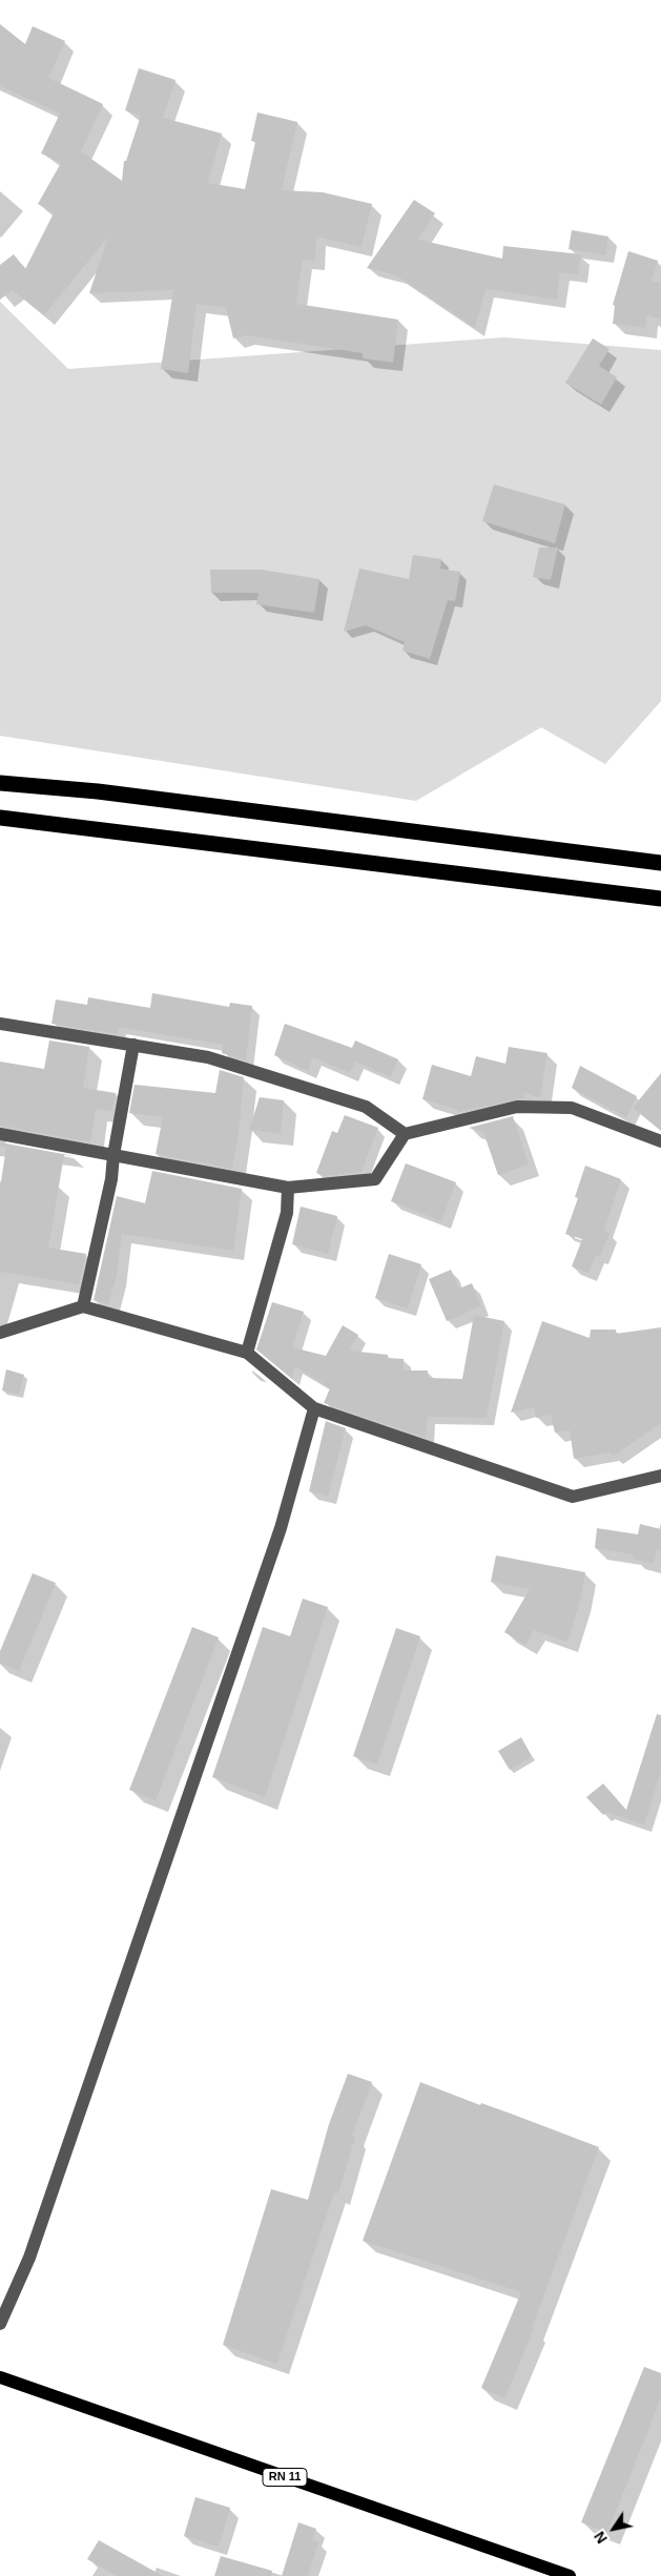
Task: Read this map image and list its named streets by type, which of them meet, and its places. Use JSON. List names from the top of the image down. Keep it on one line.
{"streets":{"main road":["RN 11"]},"north":"bottom left"}
